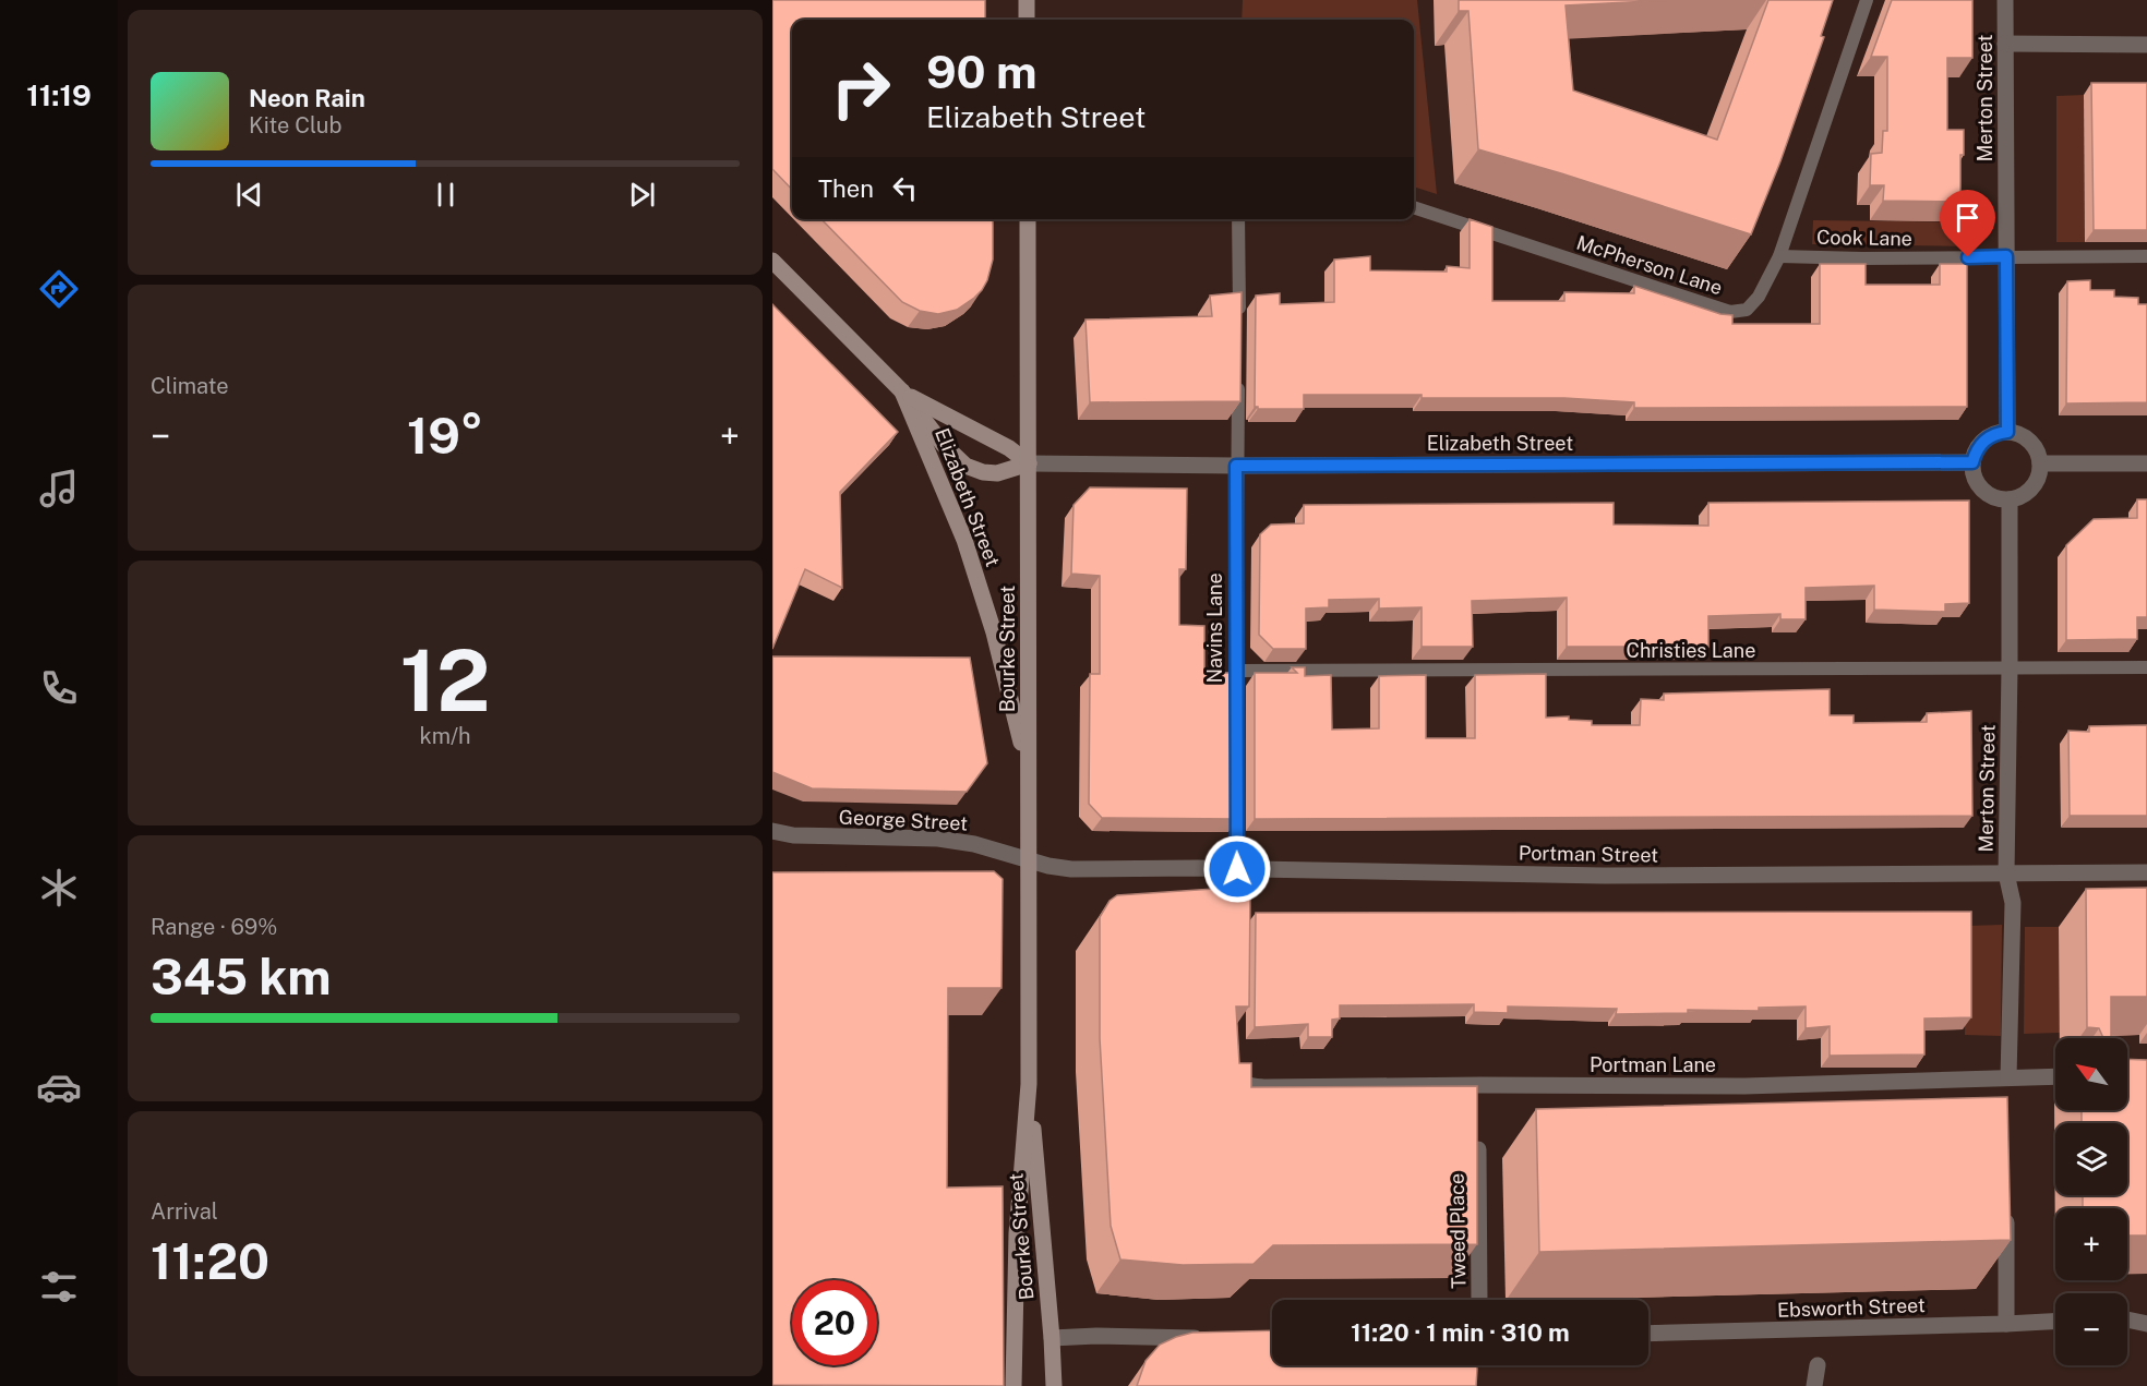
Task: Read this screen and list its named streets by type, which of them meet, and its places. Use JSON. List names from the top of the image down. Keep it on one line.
{"streets":{"main road":["Elizabeth Street","Bourke Street"],"street":["Merton Street","George Street","Portman Street","Portman Lane","Tweed Place","Ebsworth Street"],"lane":["Cook Lane","McPherson Lane","Navins Lane","Christies Lane"]},"crossings":[["Merton Street","Cook Lane"],["Merton Street","Elizabeth Street"],["Merton Street","Christies Lane"],["Merton Street","Portman Street"],["Merton Street","Portman Lane"],["Cook Lane","McPherson Lane"],["Elizabeth Street","Navins Lane"],["Elizabeth Street","Bourke Street"],["Navins Lane","Christies Lane"],["Bourke Street","George Street"],["Bourke Street","Portman Street"],["George Street","Portman Street"]],"north":"top left","page":{"tabs":"11:19","turn":["90 m","Elizabeth Street"],"song":["Neon Rain","Kite Club"],"then":"Then","tile":["Climate",["12","km/h"],["Range · 69%","345 km"],["Arrival","11:20"]],"heat":["−","19°","+"],"map_buttons":["+","−"],"limit":"20","trip":"11:20 · 1 min · 310 m"}}
